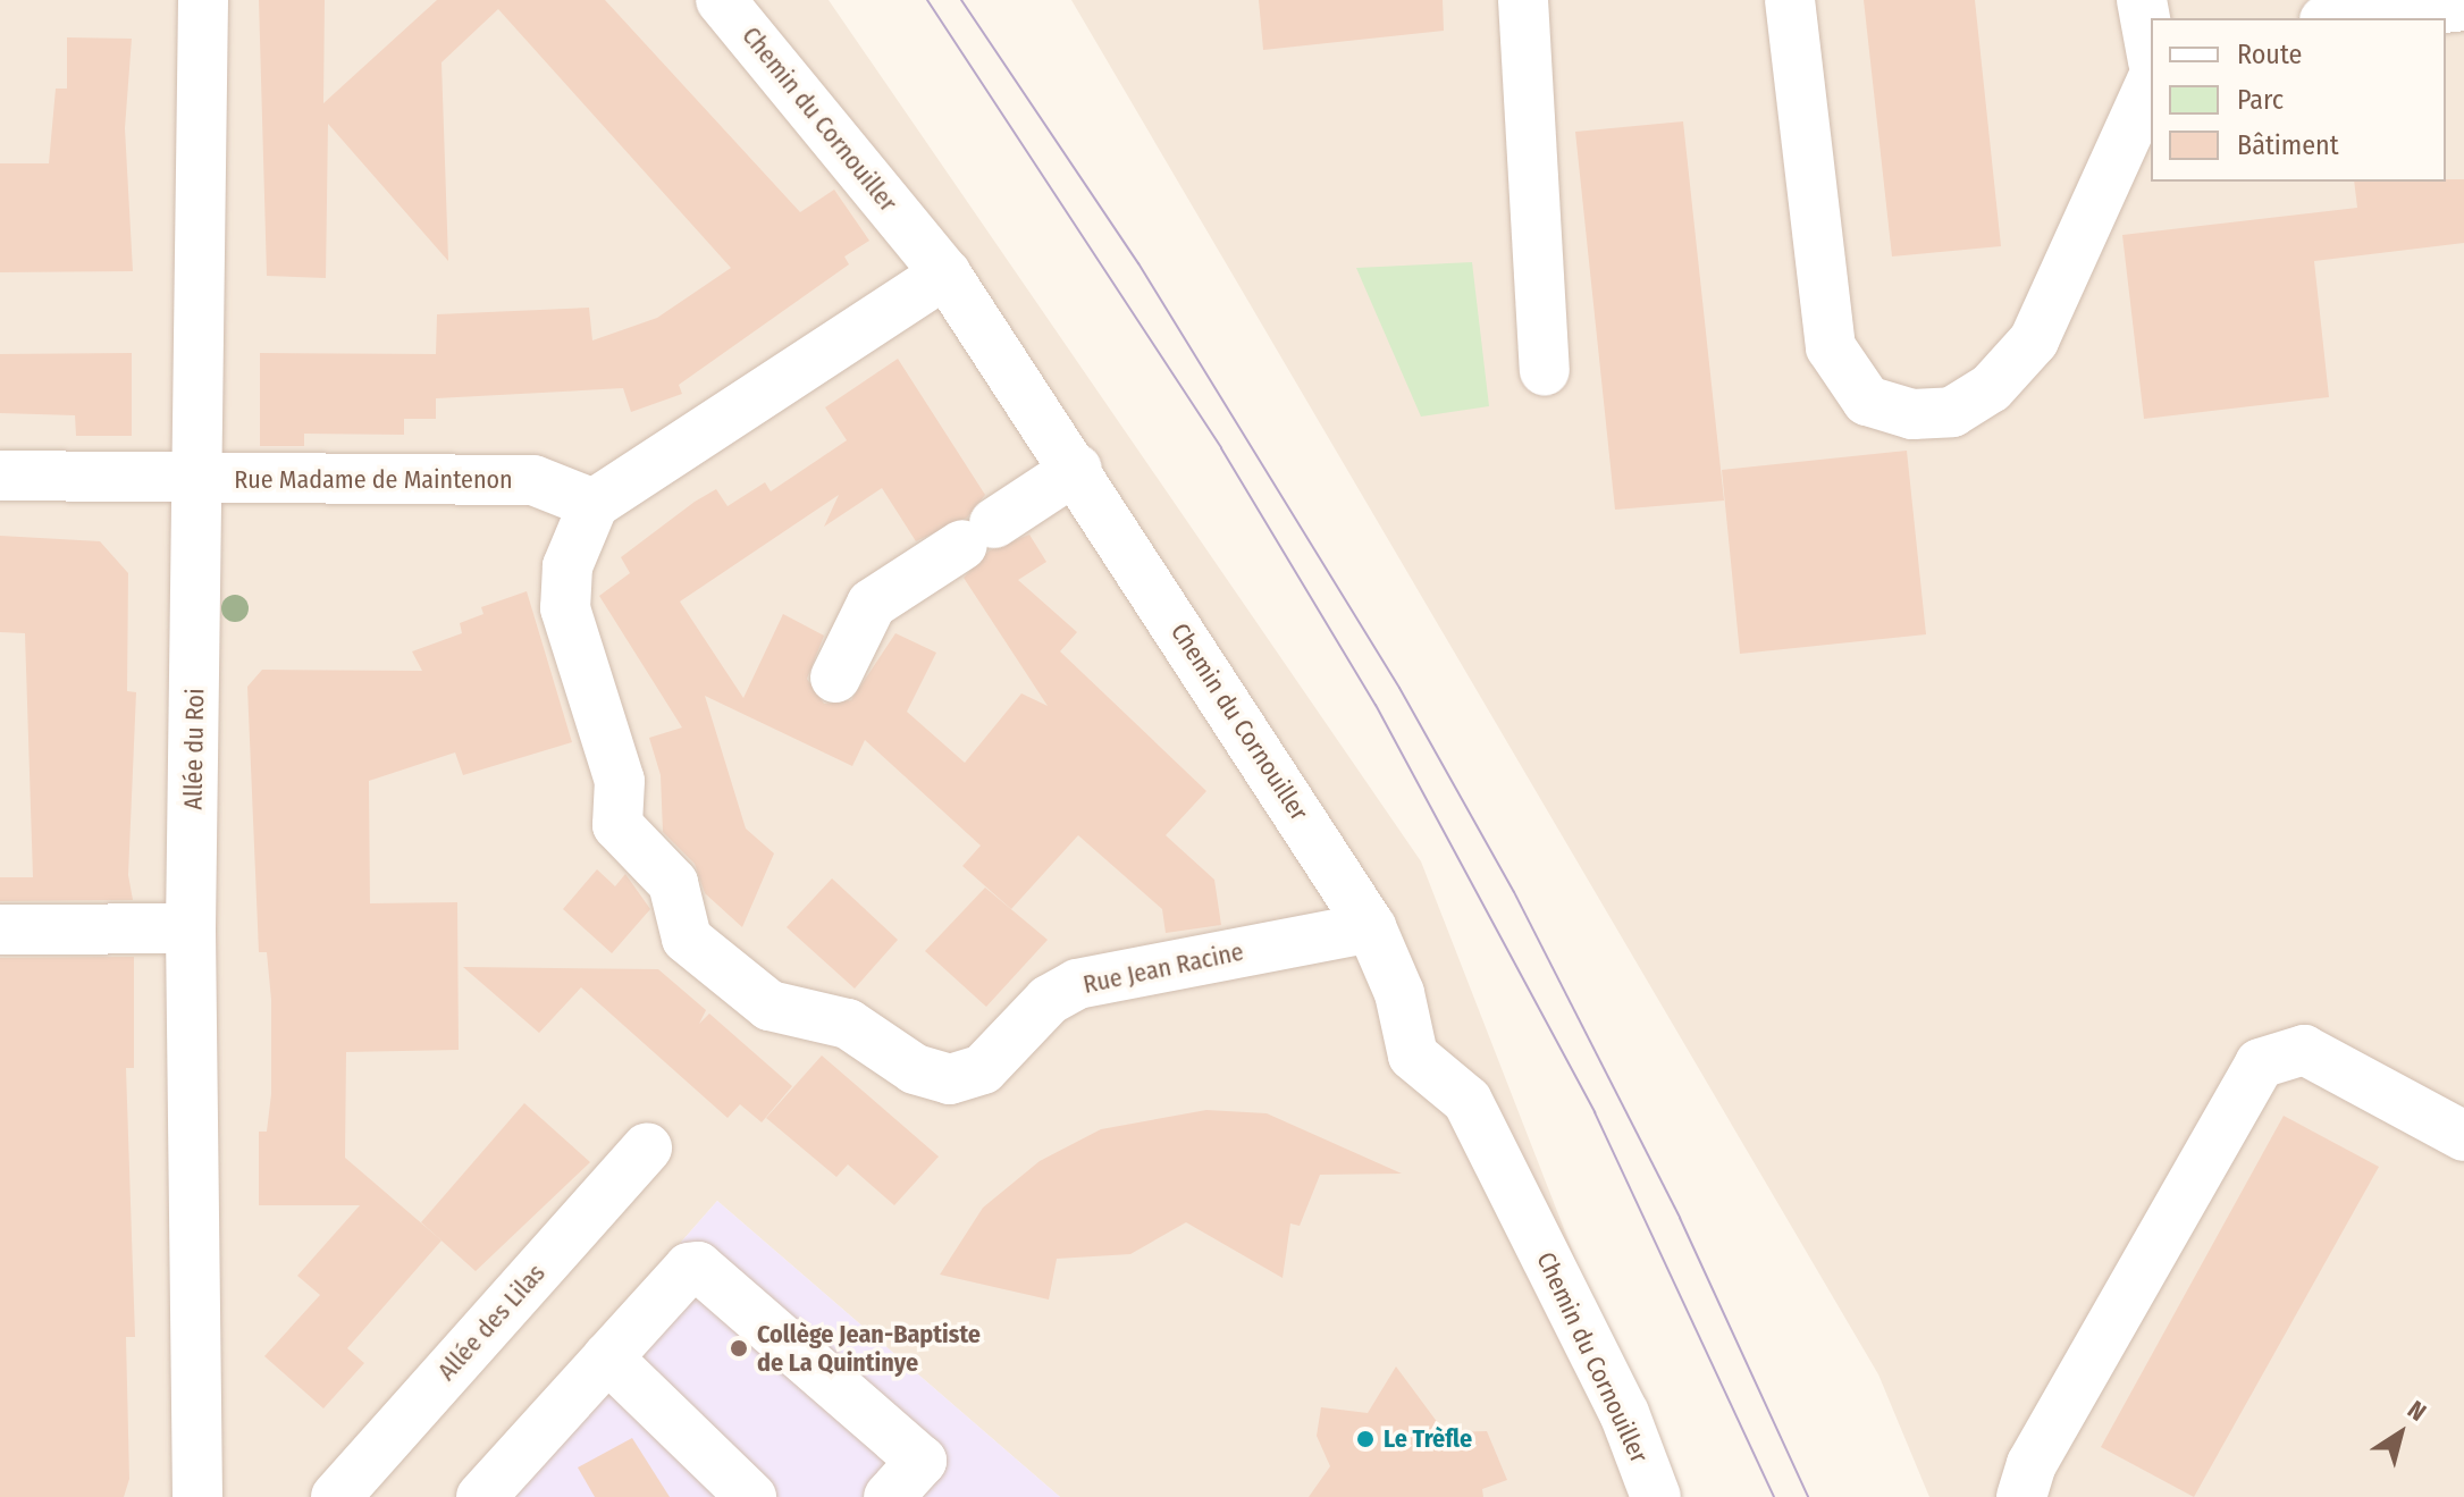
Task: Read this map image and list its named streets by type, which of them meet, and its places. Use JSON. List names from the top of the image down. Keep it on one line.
{"streets":{"street":["Chemin du Cornouiller","Rue Madame de Maintenon","Allée du Roi","Rue Jean Racine","Allée des Lilas"]},"crossings":[["Chemin du Cornouiller","Rue Jean Racine"],["Rue Madame de Maintenon","Allée du Roi"],["Rue Madame de Maintenon","Rue Jean Racine"]],"places":["Collège Jean-Baptiste de La Quintinye","Le Trèfle"],"legend":["Route","Parc","Bâtiment"],"north":"top right"}
